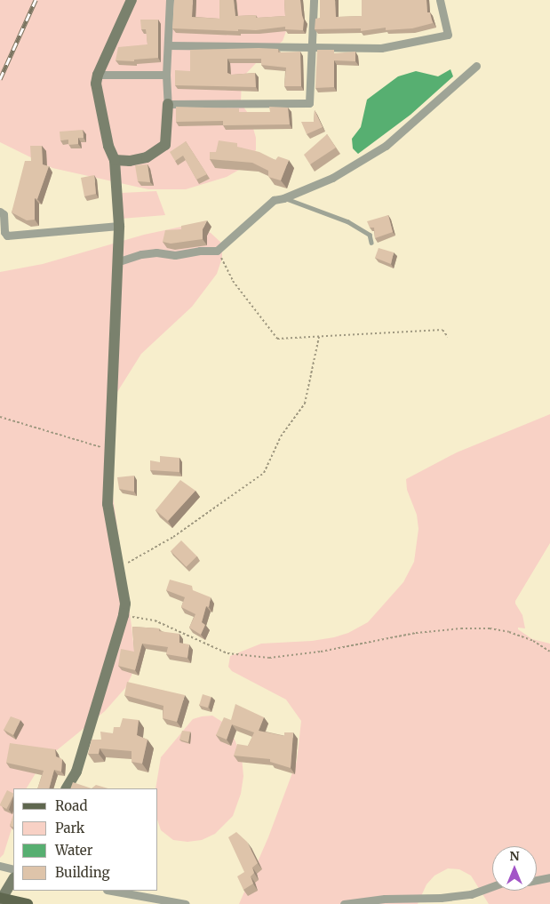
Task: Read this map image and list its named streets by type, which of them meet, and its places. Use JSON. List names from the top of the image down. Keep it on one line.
{"legend":["Road","Park","Water","Building"],"north":"top"}
